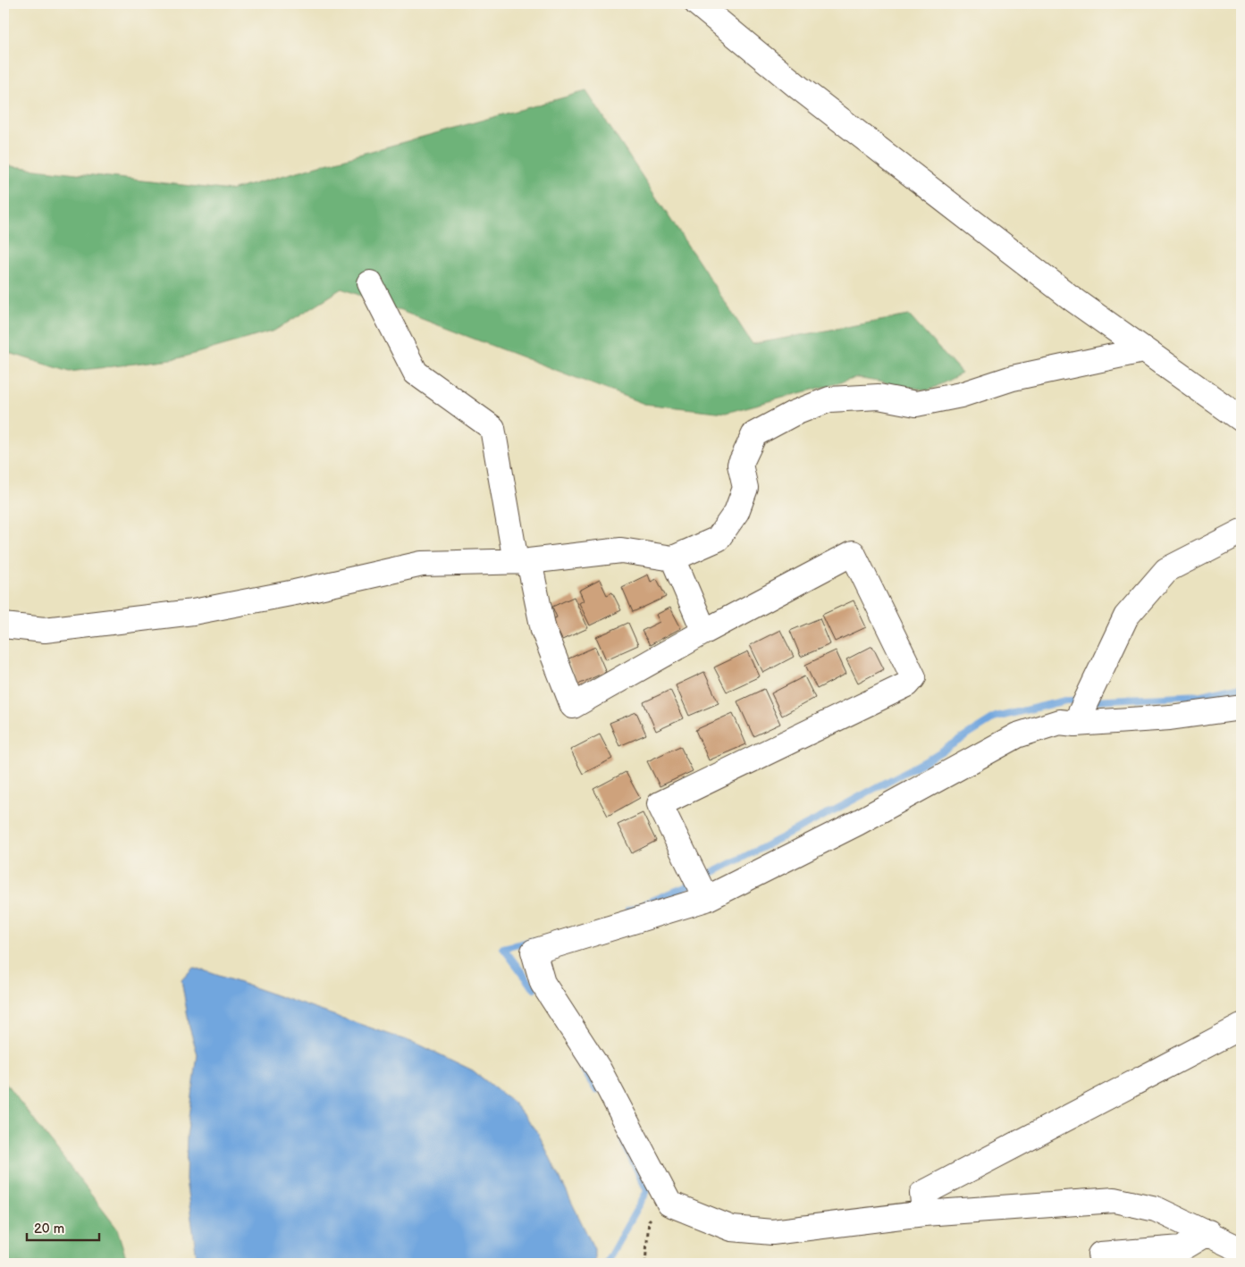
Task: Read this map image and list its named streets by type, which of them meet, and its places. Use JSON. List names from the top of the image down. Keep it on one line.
{"scale_bar":"20 m"}
